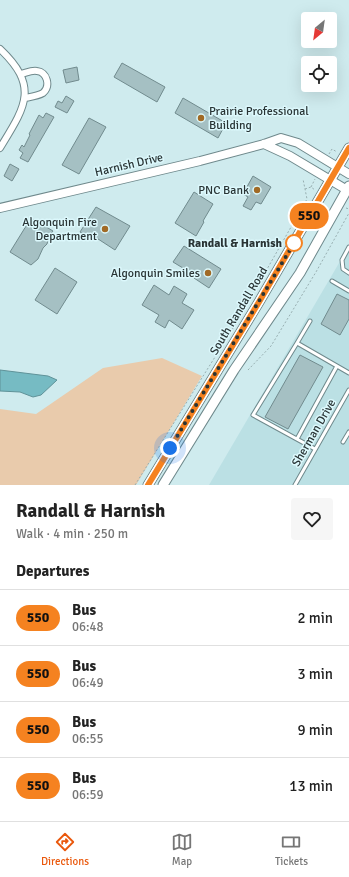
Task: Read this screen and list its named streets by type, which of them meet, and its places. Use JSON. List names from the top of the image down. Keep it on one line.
{"streets":{"main road":["South Randall Road"],"street":["Harnish Drive"],"lane":["Sherman Drive"]},"crossings":[["Harnish Drive","South Randall Road"]],"places":["Prairie Professional Building","PNC Bank","Algonquin Fire Department","Randall & Harnish","Algonquin Smiles"],"lines":["bus line 550"],"north":"bottom left","page":{"on_map":"550","heading":[["Randall & Harnish","Walk · 4 min · 250 m"],"Departures"],"list":[{"mark":"550","name":"Bus","note":"06:48","value":"2 min"},{"mark":"550","name":"Bus","note":"06:49","value":"3 min"},{"mark":"550","name":"Bus","note":"06:55","value":"9 min"},{"mark":"550","name":"Bus","note":"06:59","value":"13 min"}],"tabs":["Directions","Map","Tickets"]}}
